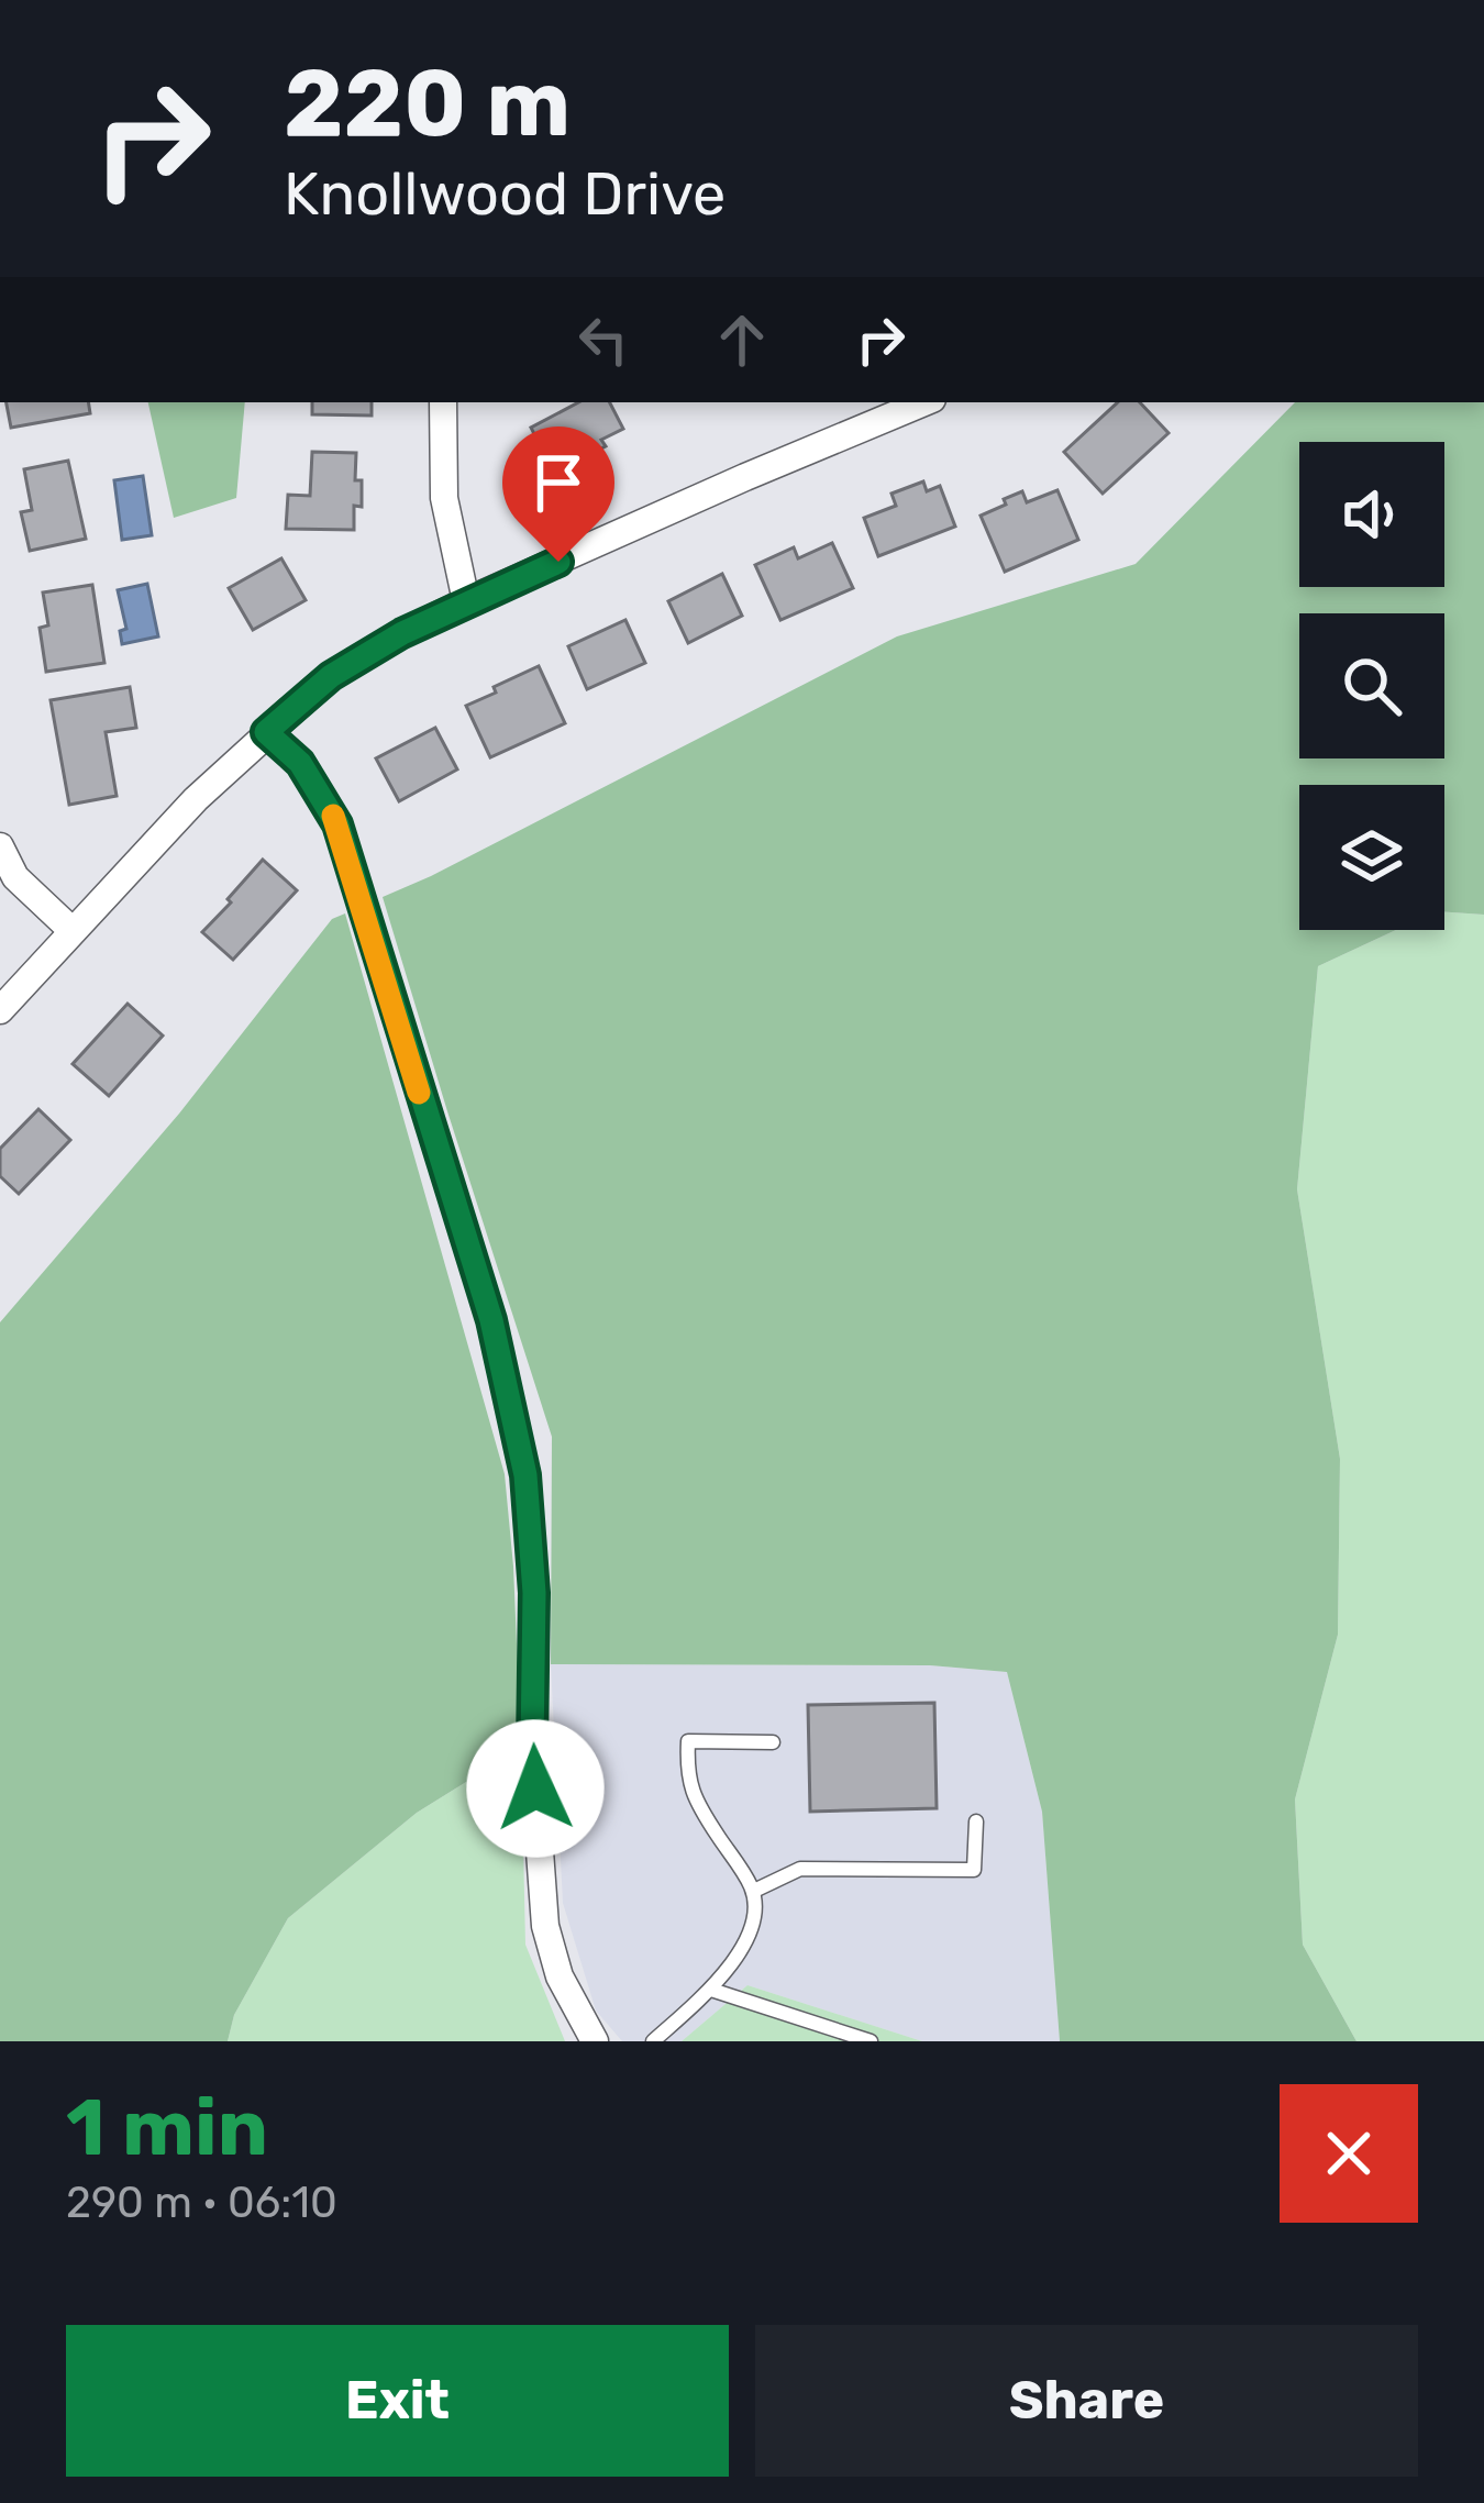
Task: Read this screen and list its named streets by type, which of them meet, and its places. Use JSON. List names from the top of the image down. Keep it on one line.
{"page":{"turn":["220 m","Knollwood Drive"],"heading":["1 min","290 m · 06:10"],"buttons":["Exit","Share"]}}
